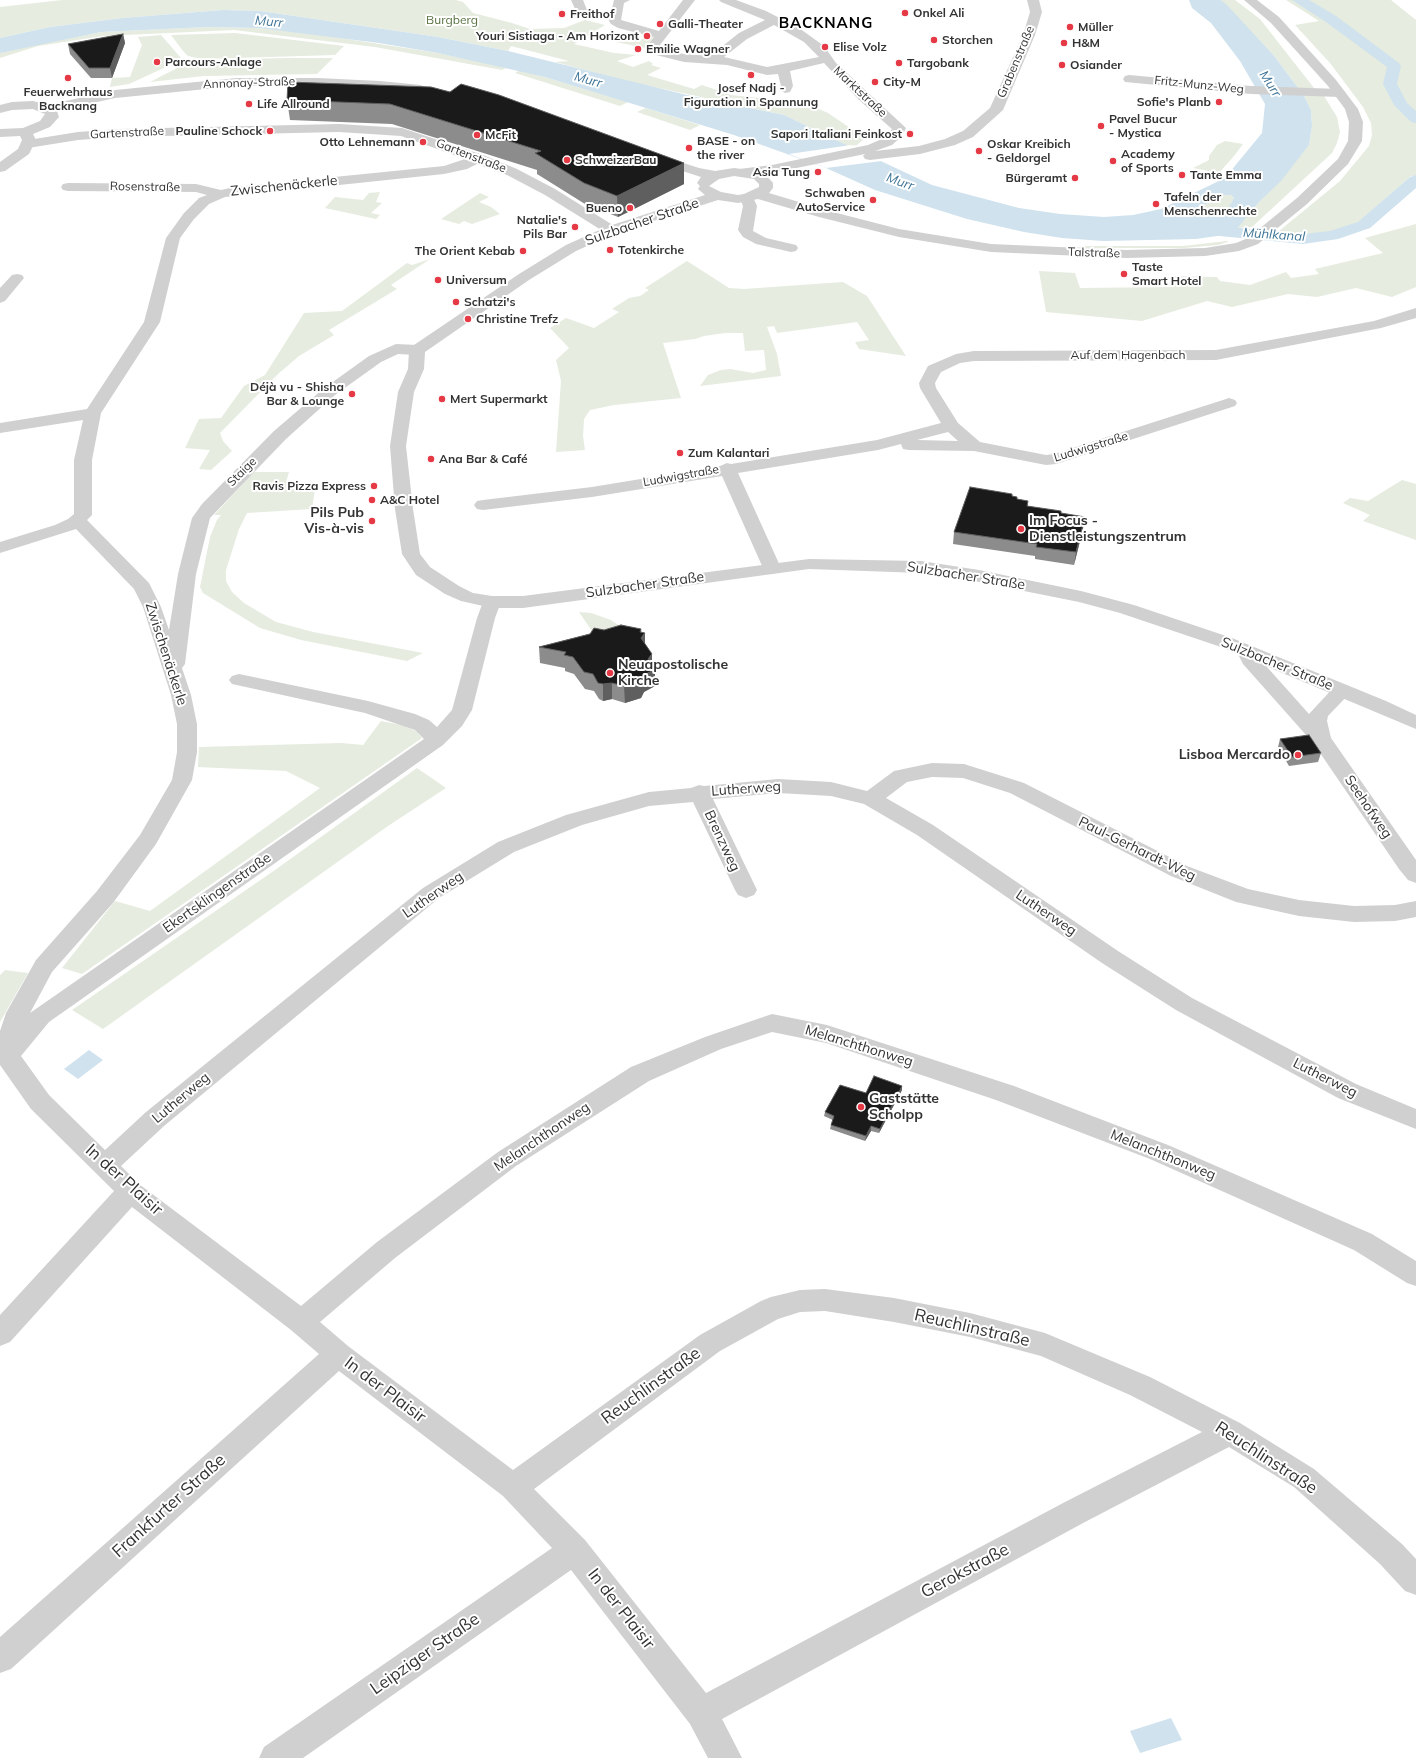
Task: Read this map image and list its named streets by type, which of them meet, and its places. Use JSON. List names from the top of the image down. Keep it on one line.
{"streets":{"street":["Grabenstraße","Annonay-Straße","Fritz-Munz-Weg","Marktstraße","Gartenstraße","Zwischenäckerle","Rosenstraße","Sulzbacher Straße","Talstraße","Auf dem Hagenbach","Ludwigstraße","Staige","Lutherweg","Seehofweg","Brenzweg","Paul-Gerhardt-Weg","Ekertsklingenstraße","Melanchthonweg","In der Plaisir","Reuchlinstraße","Frankfurter Straße","Gerokstraße","Leipziger Straße"]},"crossings":[["Grabenstraße","Marktstraße"],["Fritz-Munz-Weg","Talstraße"],["Gartenstraße","Zwischenäckerle"],["Gartenstraße","Sulzbacher Straße"],["Zwischenäckerle","Rosenstraße"],["Zwischenäckerle","Staige"],["Zwischenäckerle","Ekertsklingenstraße"],["Zwischenäckerle","In der Plaisir"],["Sulzbacher Straße","Staige"],["Sulzbacher Straße","Seehofweg"],["Sulzbacher Straße","Ekertsklingenstraße"],["Auf dem Hagenbach","Ludwigstraße"],["Lutherweg","Brenzweg"],["Lutherweg","Paul-Gerhardt-Weg"],["Lutherweg","In der Plaisir"],["Ekertsklingenstraße","In der Plaisir"],["Melanchthonweg","In der Plaisir"],["In der Plaisir","Reuchlinstraße"],["In der Plaisir","Frankfurter Straße"],["In der Plaisir","Gerokstraße"],["In der Plaisir","Leipziger Straße"],["Reuchlinstraße","Gerokstraße"]],"districts":["BACKNANG"],"water":["Murr","Mühlkanal"],"parks":["Burgberg"],"places":["Onkel Ali","Freithof","Galli-Theater","Müller","Youri Sistiaga - Am Horizont","Storchen","H&M","Elise Volz","Emilie Wagner","Parcours-Anlage","Targobank","Osiander","Josef Nadj - Figuration in Spannung","Feuerwehrhaus Backnang","City-M","Sofie's Planb","Life Allround","Pavel Bucur - Mystica","Pauline Schock","Sapori Italiani Feinkost","McFit","Otto Lehnemann","BASE - on the river","Oskar Kreibich - Geldorgel","SchweizerBau","Academy of Sports","Asia Tung","Tante Emma","Bürgeramt","Schwaben AutoService","Tafeln der Menschenrechte","Bueno","Natalie's Pils Bar","Totenkirche","The Orient Kebab","Taste Smart Hotel","Universum","Schatzi's","Christine Trefz","Déjà vu - Shisha Bar & Lounge","Mert Supermarkt","Zum Kalantari","Ana Bar & Café","Ravis Pizza Express","A&C Hotel","Pils Pub Vis-à-vis","Im Focus - Dienstleistungszentrum","Neuapostolische Kirche","Lisboa Mercardo","Gaststätte Scholpp"]}
